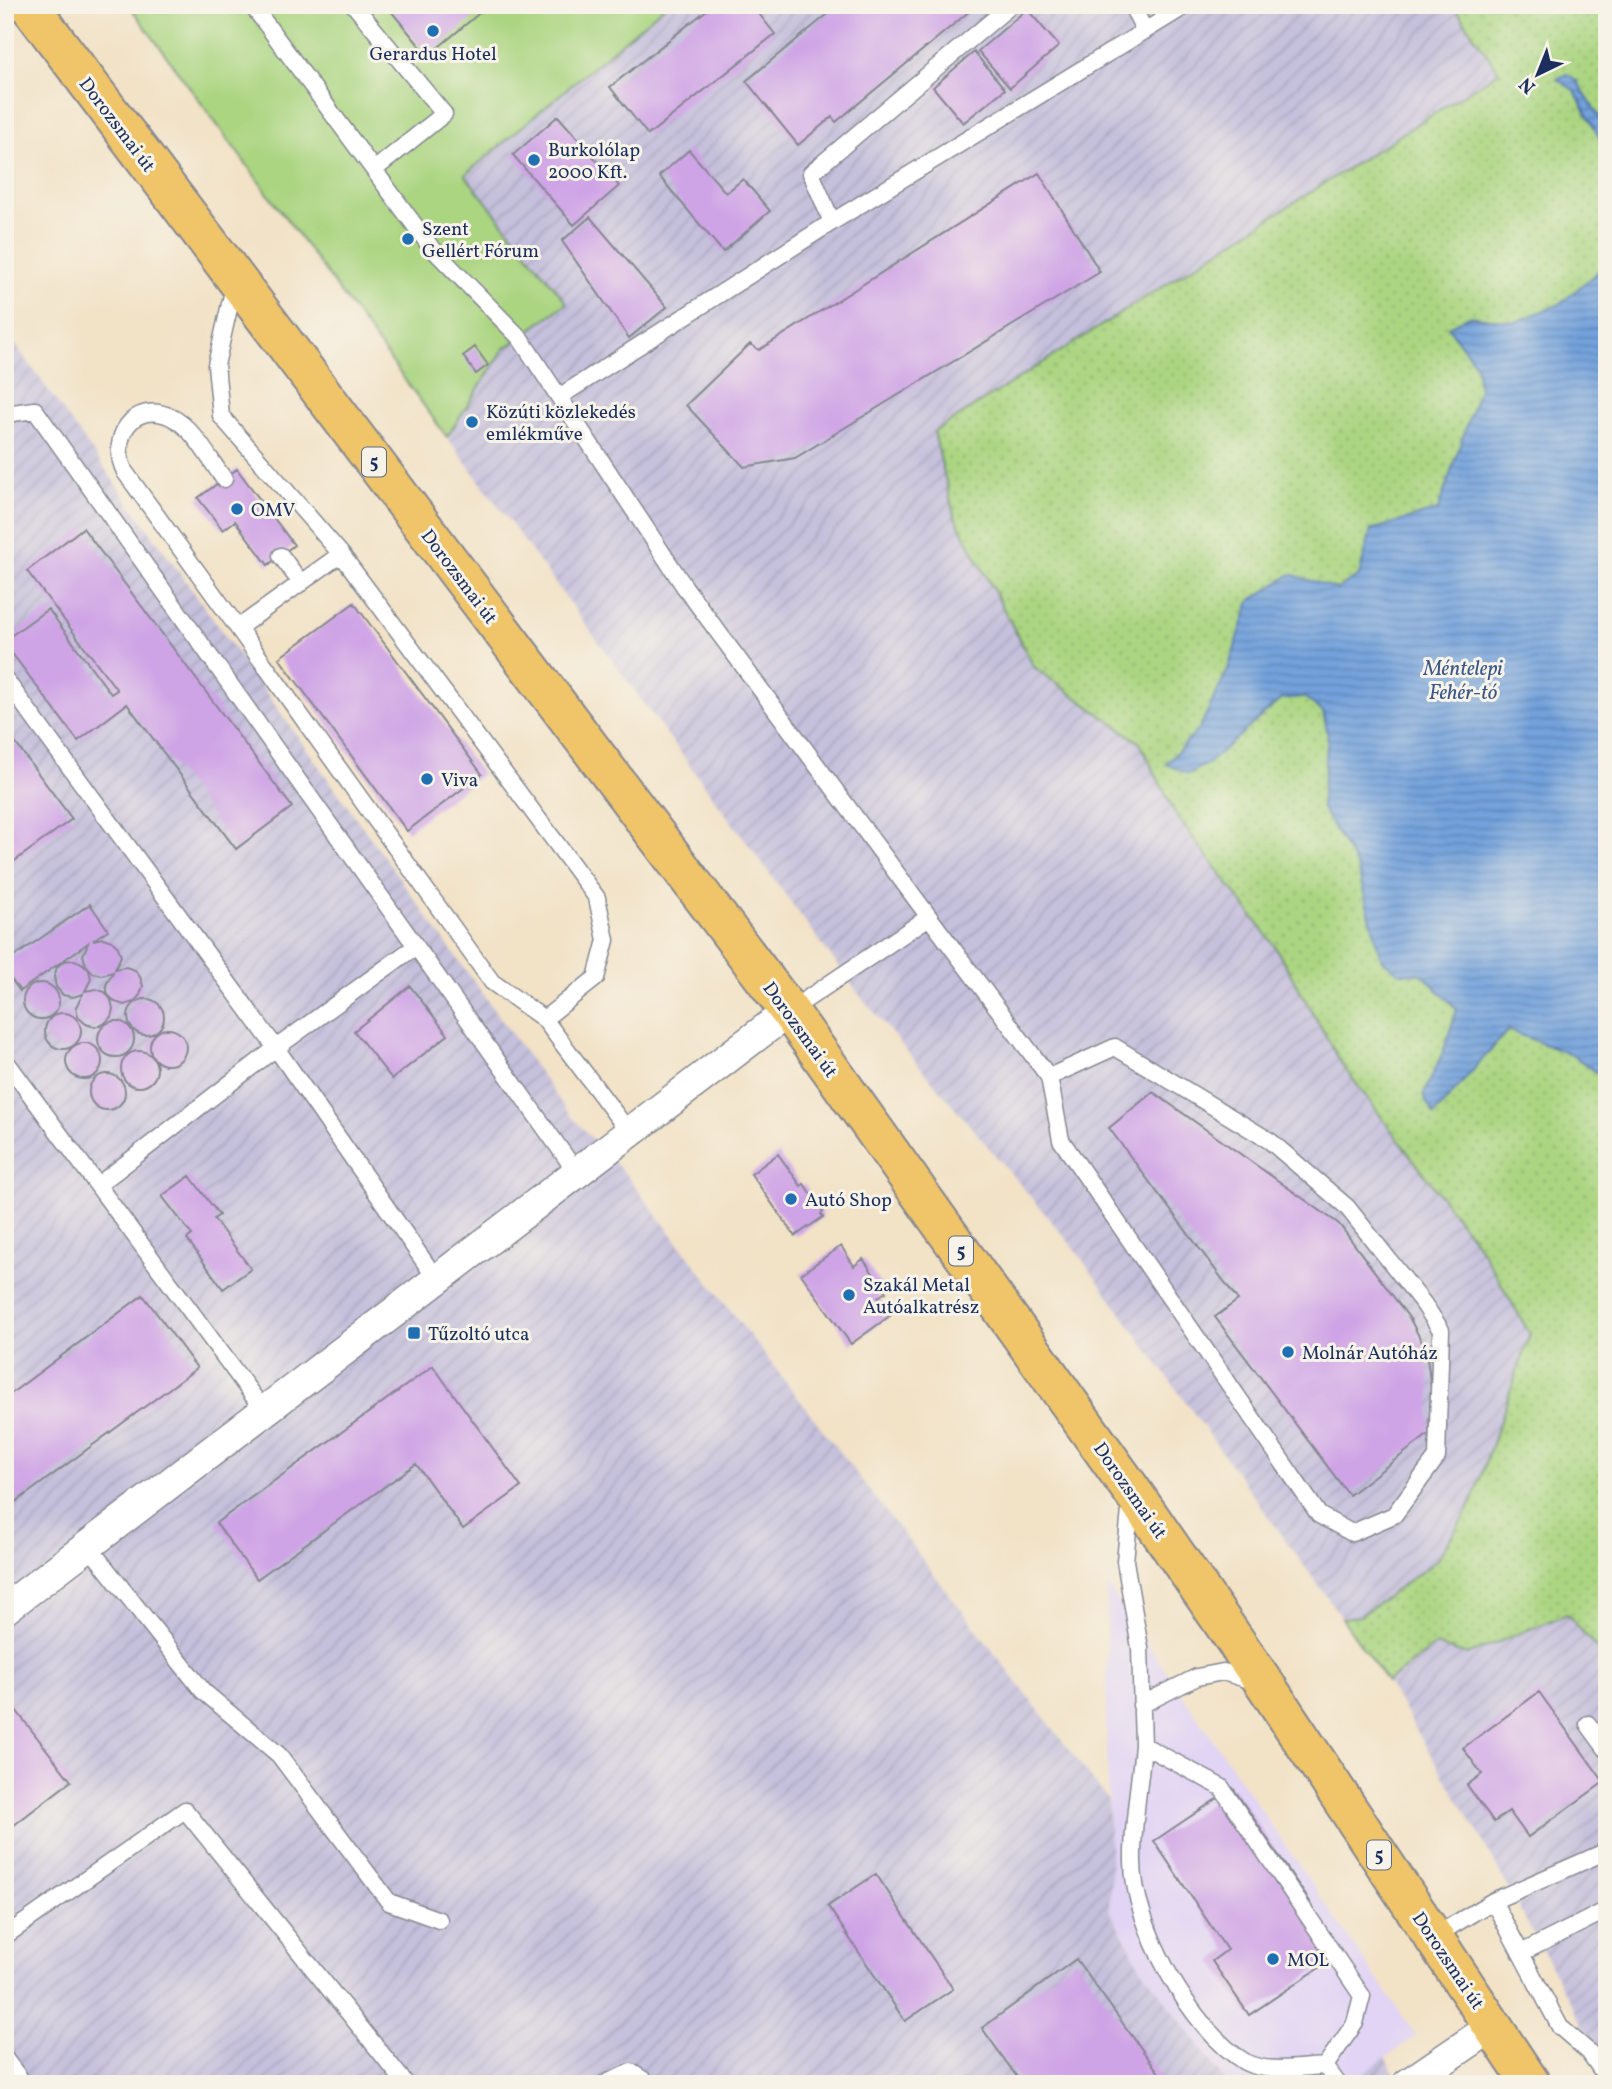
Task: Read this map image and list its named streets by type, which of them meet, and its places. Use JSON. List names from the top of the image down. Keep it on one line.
{"streets":{"main road":["Dorozsmai út","5"]},"water":["Méntelepi Fehér-tó"],"places":{"other":["Gerardus Hotel","Burkolólap 2000 Kft.","Szent Gellért Fórum","Közúti közlekedés emlékműve","OMV","Viva","Autó Shop","Szakál Metal Autóalkatrész","Molnár Autóház","MOL"],"transit":["Tűzoltó utca"]},"north":"bottom left"}
